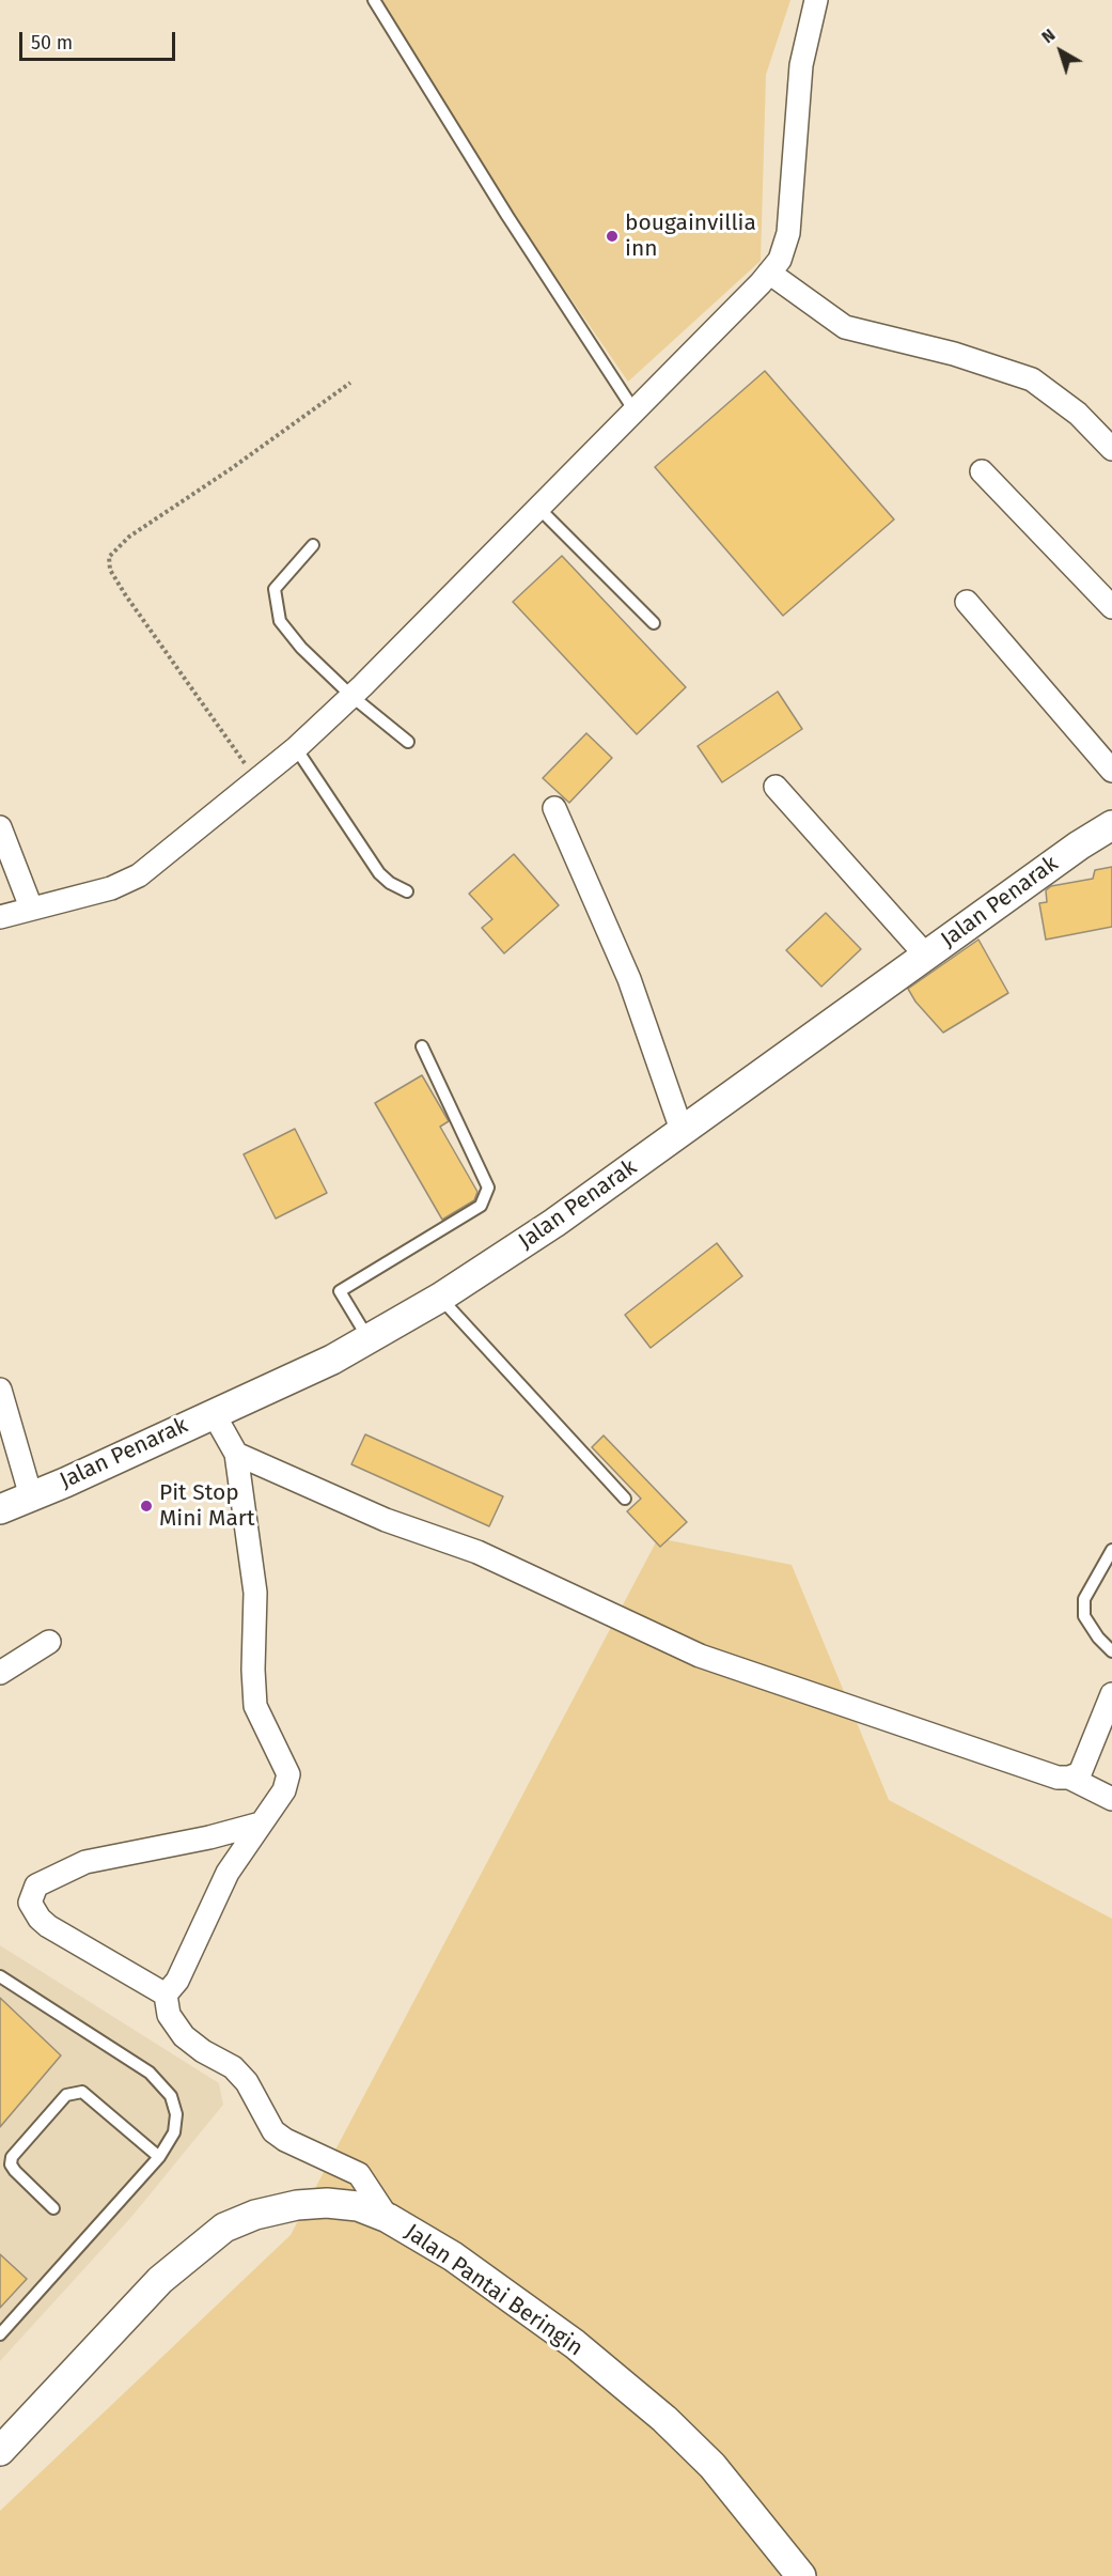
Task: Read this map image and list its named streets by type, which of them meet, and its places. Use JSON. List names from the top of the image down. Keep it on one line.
{"streets":{"street":["Jalan Penarak","Jalan Pantai Beringin"]},"places":["bougainvillia inn","Pit Stop Mini Mart"],"scale_bar":"50 m","north":"top left"}
